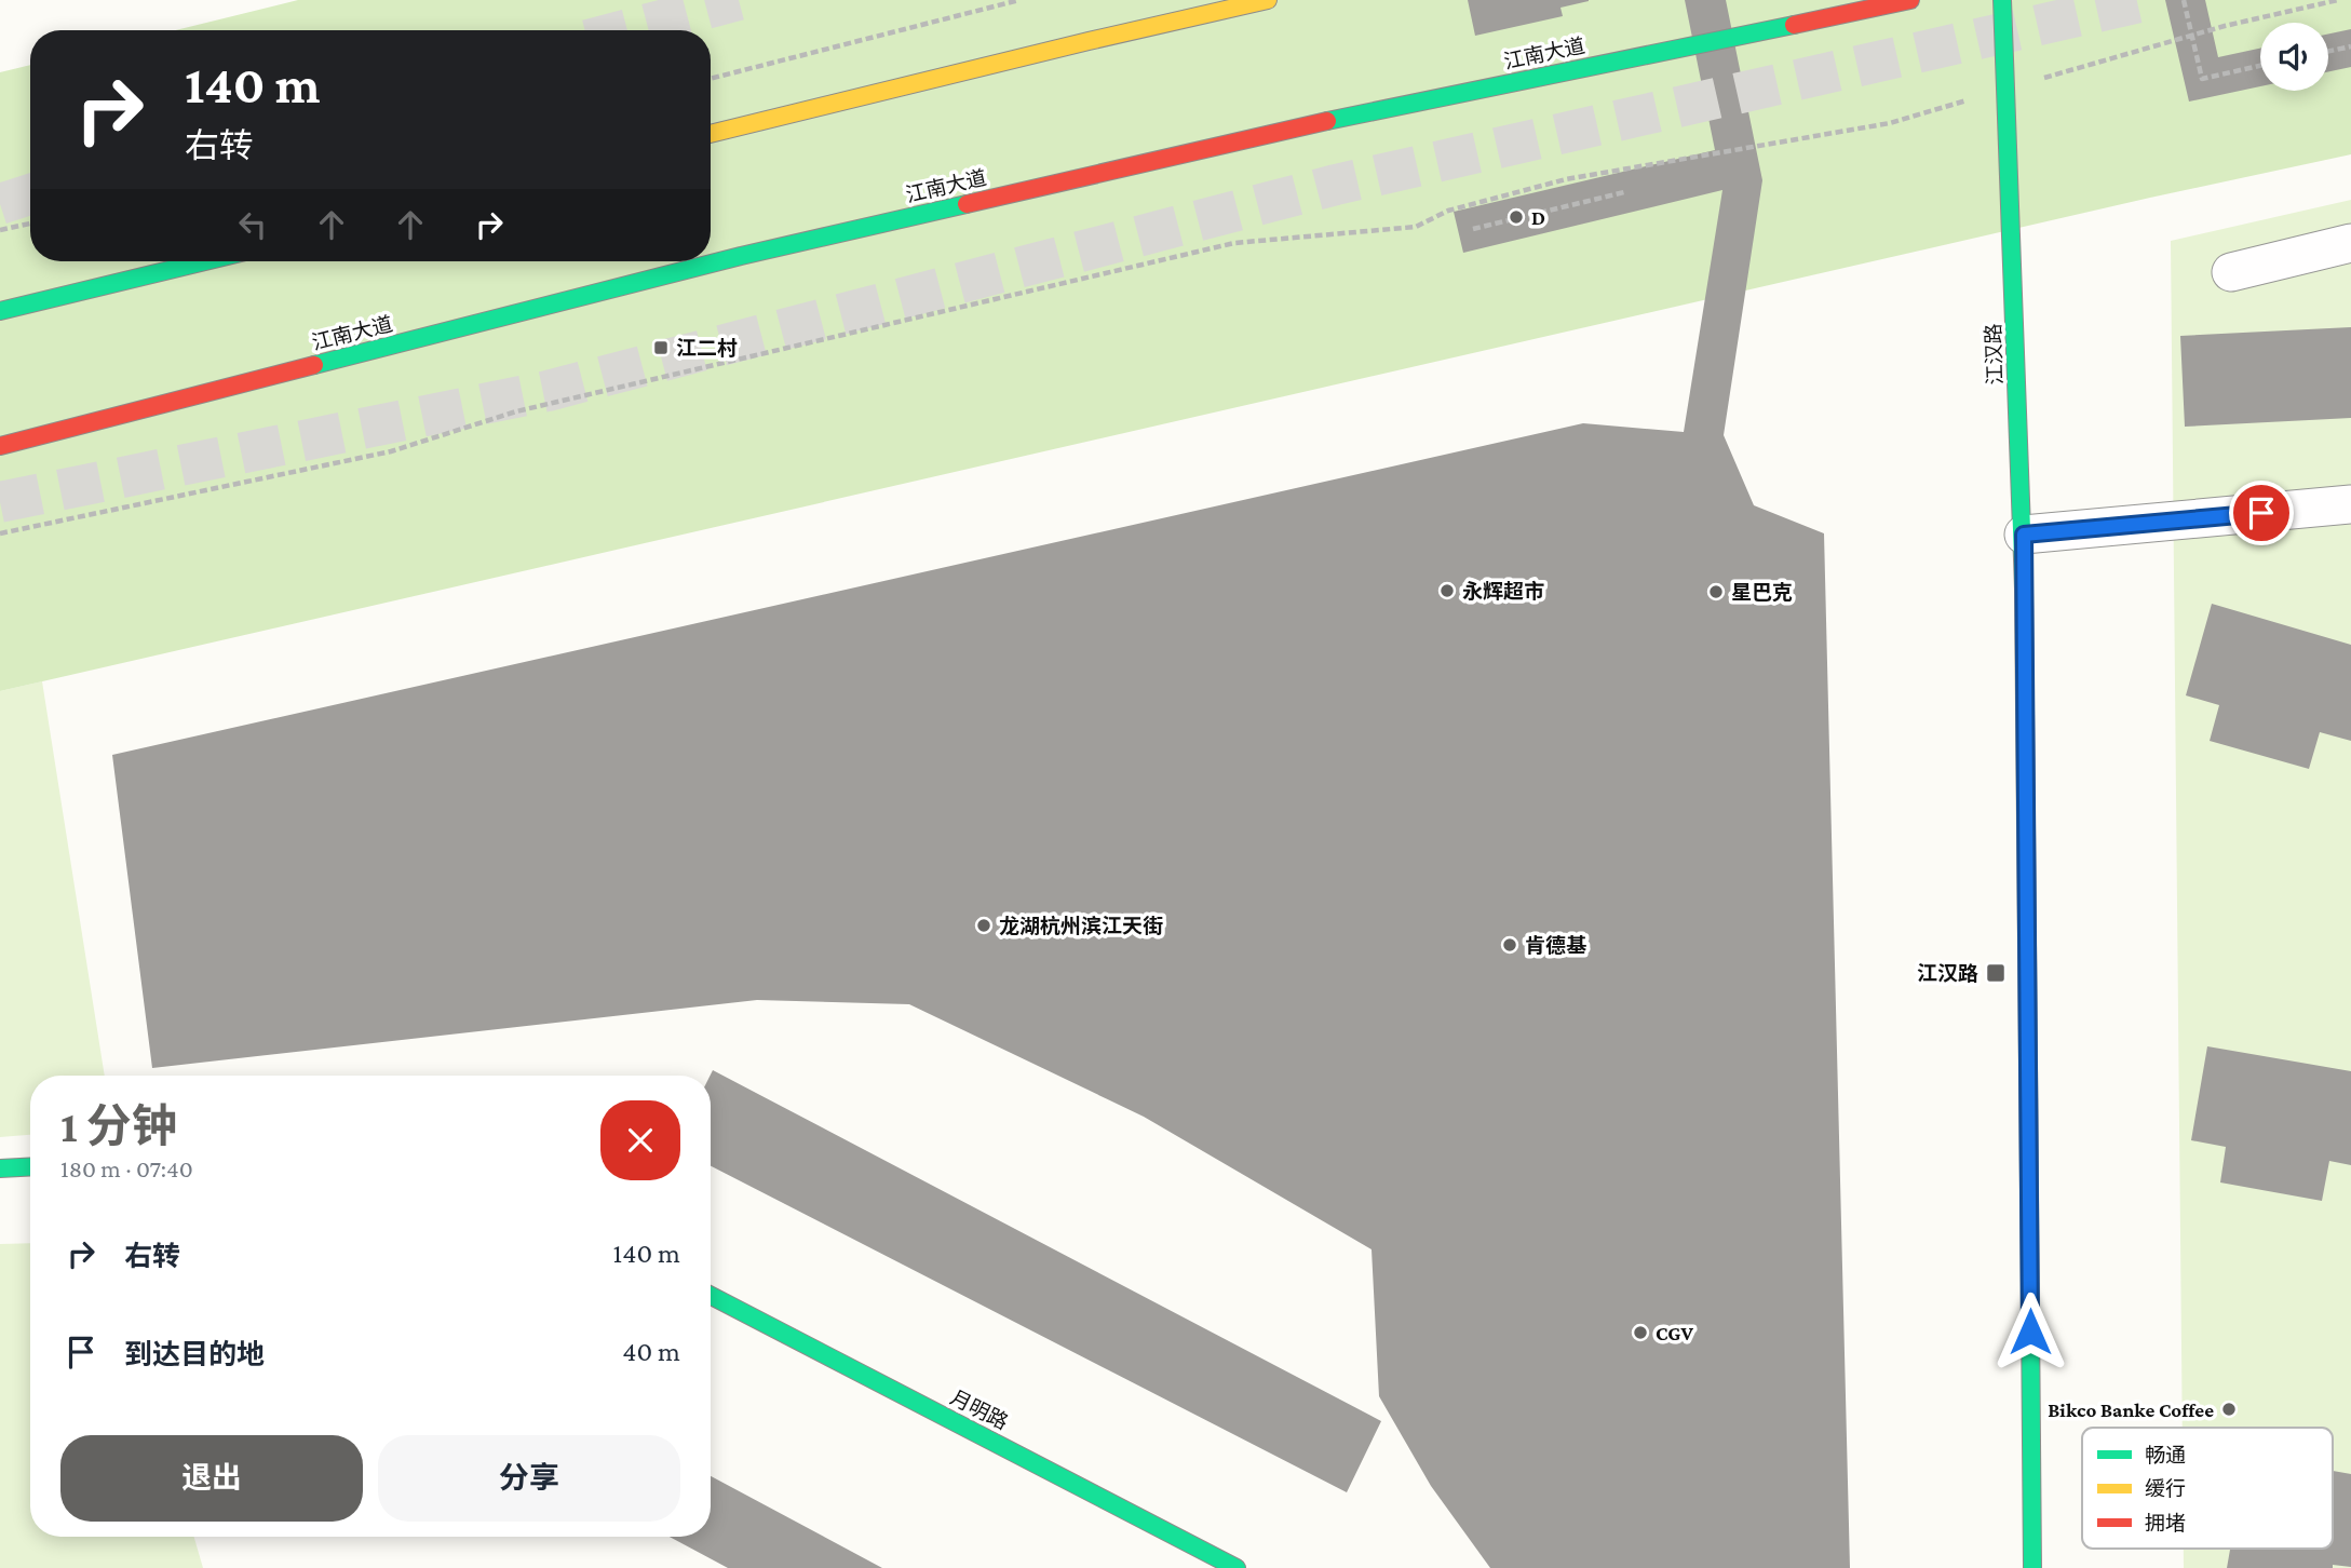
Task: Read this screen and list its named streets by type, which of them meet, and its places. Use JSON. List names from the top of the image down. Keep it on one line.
{"streets":{"main road":["江南大道","江汉路","月明路"]},"places":{"other":["D","永辉超市","星巴克","龙湖杭州滨江天街","肯德基","CGV","Bikco Banke Coffee"],"transit":["江二村","江汉路"]},"legend":["畅通","缓行","拥堵"],"page":{"turn":["140 m","右转"],"heading":["1 分钟","180 m · 07:40"],"list":[{"name":"右转","value":"140 m"},{"name":"到达目的地","value":"40 m"}],"buttons":["退出","分享"]}}
